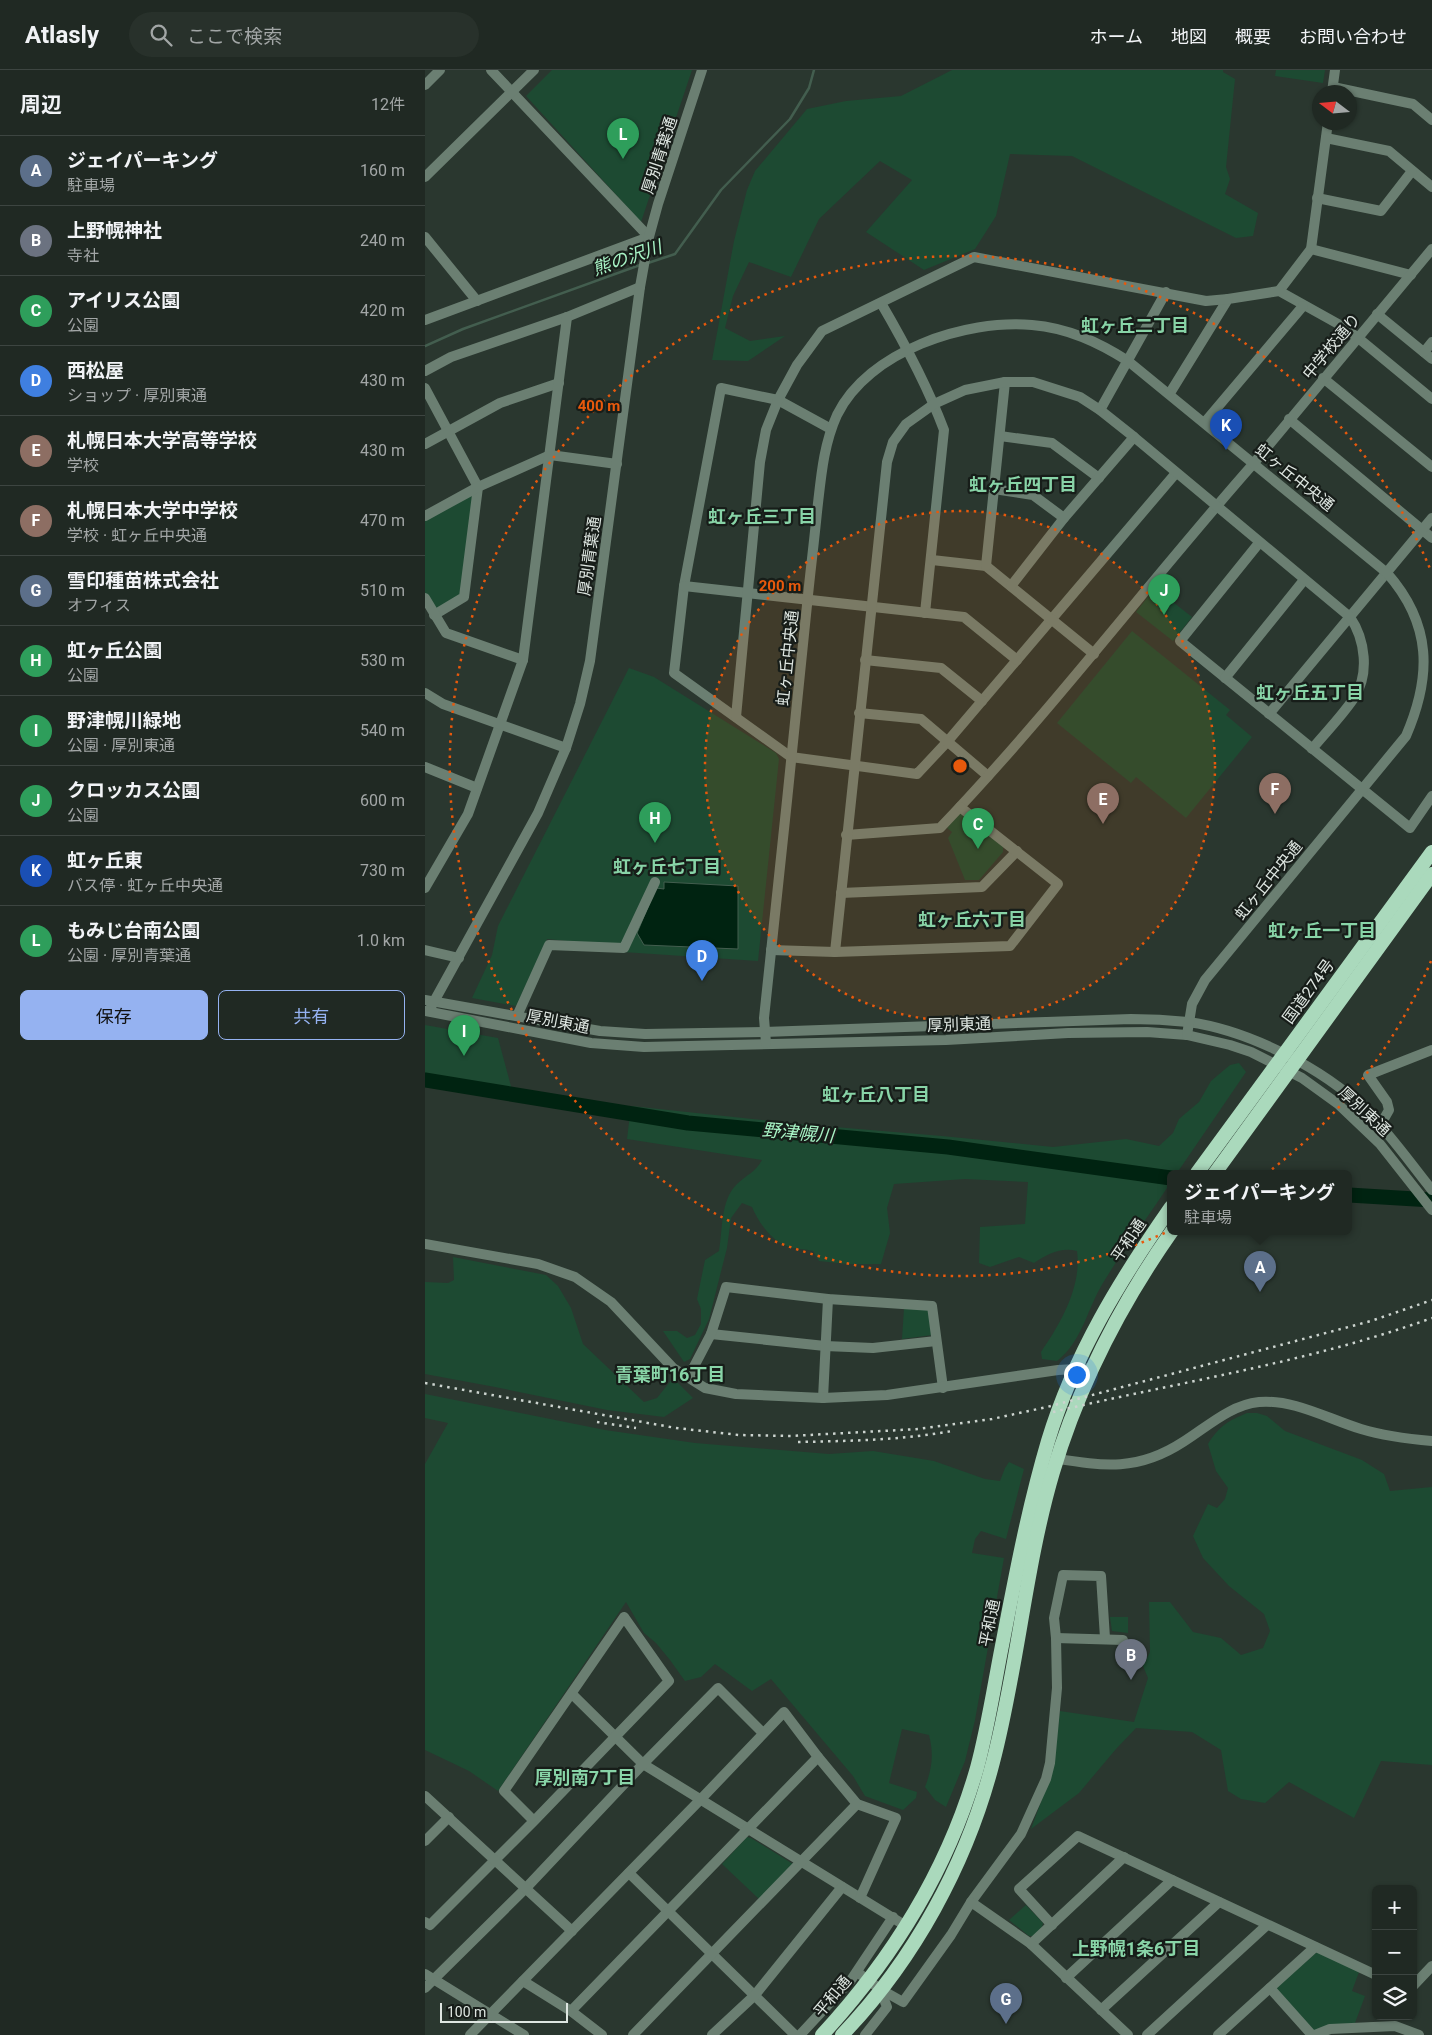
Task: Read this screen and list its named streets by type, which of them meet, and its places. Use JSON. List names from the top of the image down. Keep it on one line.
{"streets":{"highway":["国道274号","平和通"],"street":["厚別青葉通","中学校通り","虹ヶ丘中央通","厚別東通"]},"crossings":[["厚別青葉通","厚別東通"],["中学校通り","虹ヶ丘中央通"],["虹ヶ丘中央通","厚別東通"],["国道274号","厚別東通"]],"districts":["虹ヶ丘二丁目","虹ヶ丘四丁目","虹ヶ丘三丁目","虹ヶ丘五丁目","虹ヶ丘七丁目","虹ヶ丘六丁目","虹ヶ丘一丁目","虹ヶ丘八丁目","青葉町16丁目","厚別南7丁目","上野幌1条6丁目"],"water":["熊の沢川","野津幌川"],"scale_bar":"100 m","north":"left","page":{"header":"Atlasly","search":"ここで検索","nav":["ホーム","地図","概要","お問い合わせ"],"heading":["周辺","12件"],"pins":["L","K","J","F","E","H","C","D","I","A","B","G"],"list":[{"mark":"A","name":"ジェイパーキング","note":"駐車場","value":"160 m"},{"mark":"B","name":"上野幌神社","note":"寺社","value":"240 m"},{"mark":"C","name":"アイリス公園","note":"公園","value":"420 m"},{"mark":"D","name":"西松屋","note":"ショップ · 厚別東通","value":"430 m"},{"mark":"E","name":"札幌日本大学高等学校","note":"学校","value":"430 m"},{"mark":"F","name":"札幌日本大学中学校","note":"学校 · 虹ヶ丘中央通","value":"470 m"},{"mark":"G","name":"雪印種苗株式会社","note":"オフィス","value":"510 m"},{"mark":"H","name":"虹ヶ丘公園","note":"公園","value":"530 m"},{"mark":"I","name":"野津幌川緑地","note":"公園 · 厚別東通","value":"540 m"},{"mark":"J","name":"クロッカス公園","note":"公園","value":"600 m"},{"mark":"K","name":"虹ヶ丘東","note":"バス停 · 虹ヶ丘中央通","value":"730 m"},{"mark":"L","name":"もみじ台南公園","note":"公園 · 厚別青葉通","value":"1.0 km"}],"buttons":["保存","共有"],"popup":["ジェイパーキング","駐車場"],"map_buttons":["+","−"],"scale":"100 m"},"rings":["400 m","200 m"]}
